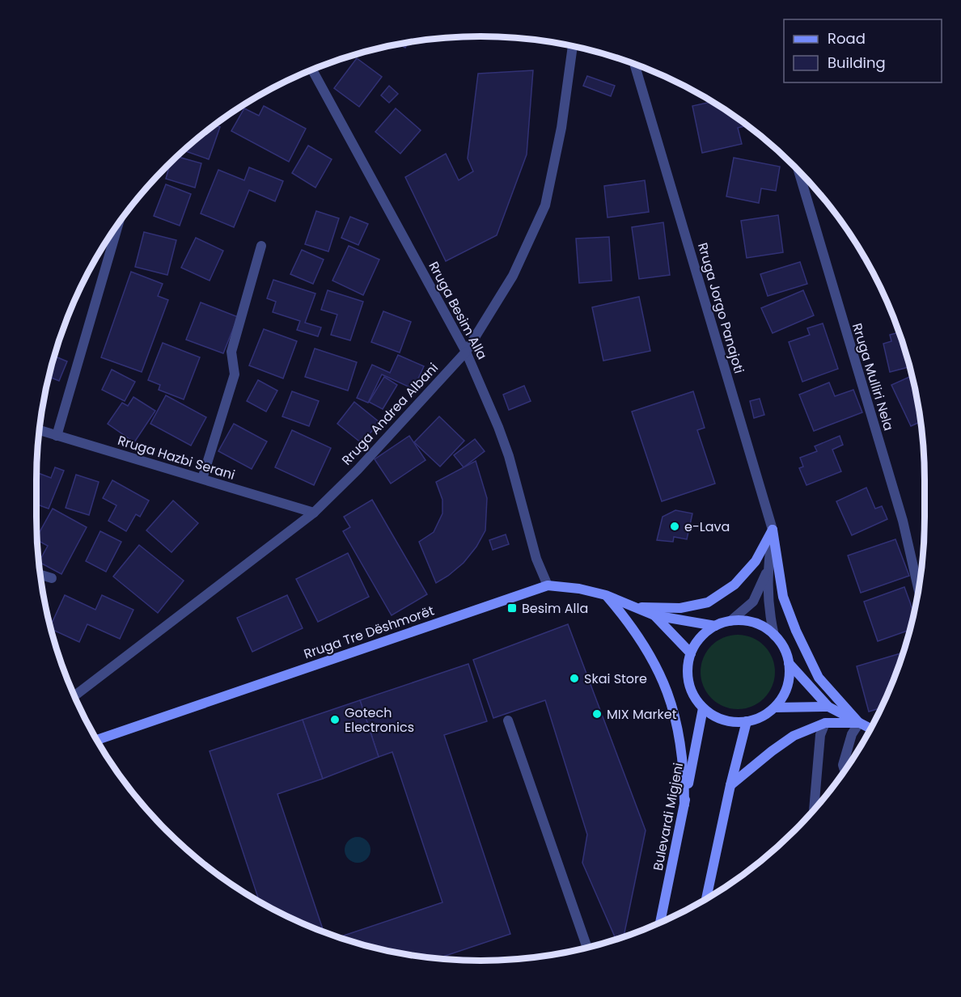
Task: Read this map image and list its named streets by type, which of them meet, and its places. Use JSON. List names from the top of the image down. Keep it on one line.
{"streets":{"main road":["Rruga Tre Dëshmorët","Bulevardi Migjeni"],"street":["Rruga Jorgo Panajoti","Rruga Besim Alla","Rruga Mulliri Nela","Rruga Andrea Albani","Rruga Hazbi Serani"]},"crossings":[["Rruga Jorgo Panajoti","Rruga Tre Dëshmorët"],["Rruga Jorgo Panajoti","Bulevardi Migjeni"],["Rruga Besim Alla","Rruga Andrea Albani"],["Rruga Besim Alla","Rruga Tre Dëshmorët"],["Rruga Andrea Albani","Rruga Hazbi Serani"],["Rruga Tre Dëshmorët","Bulevardi Migjeni"]],"places":{"other":["e-Lava","Skai Store","MIX Market","Gotech Electronics"],"transit":["Besim Alla"]},"legend":["Road","Building"]}
